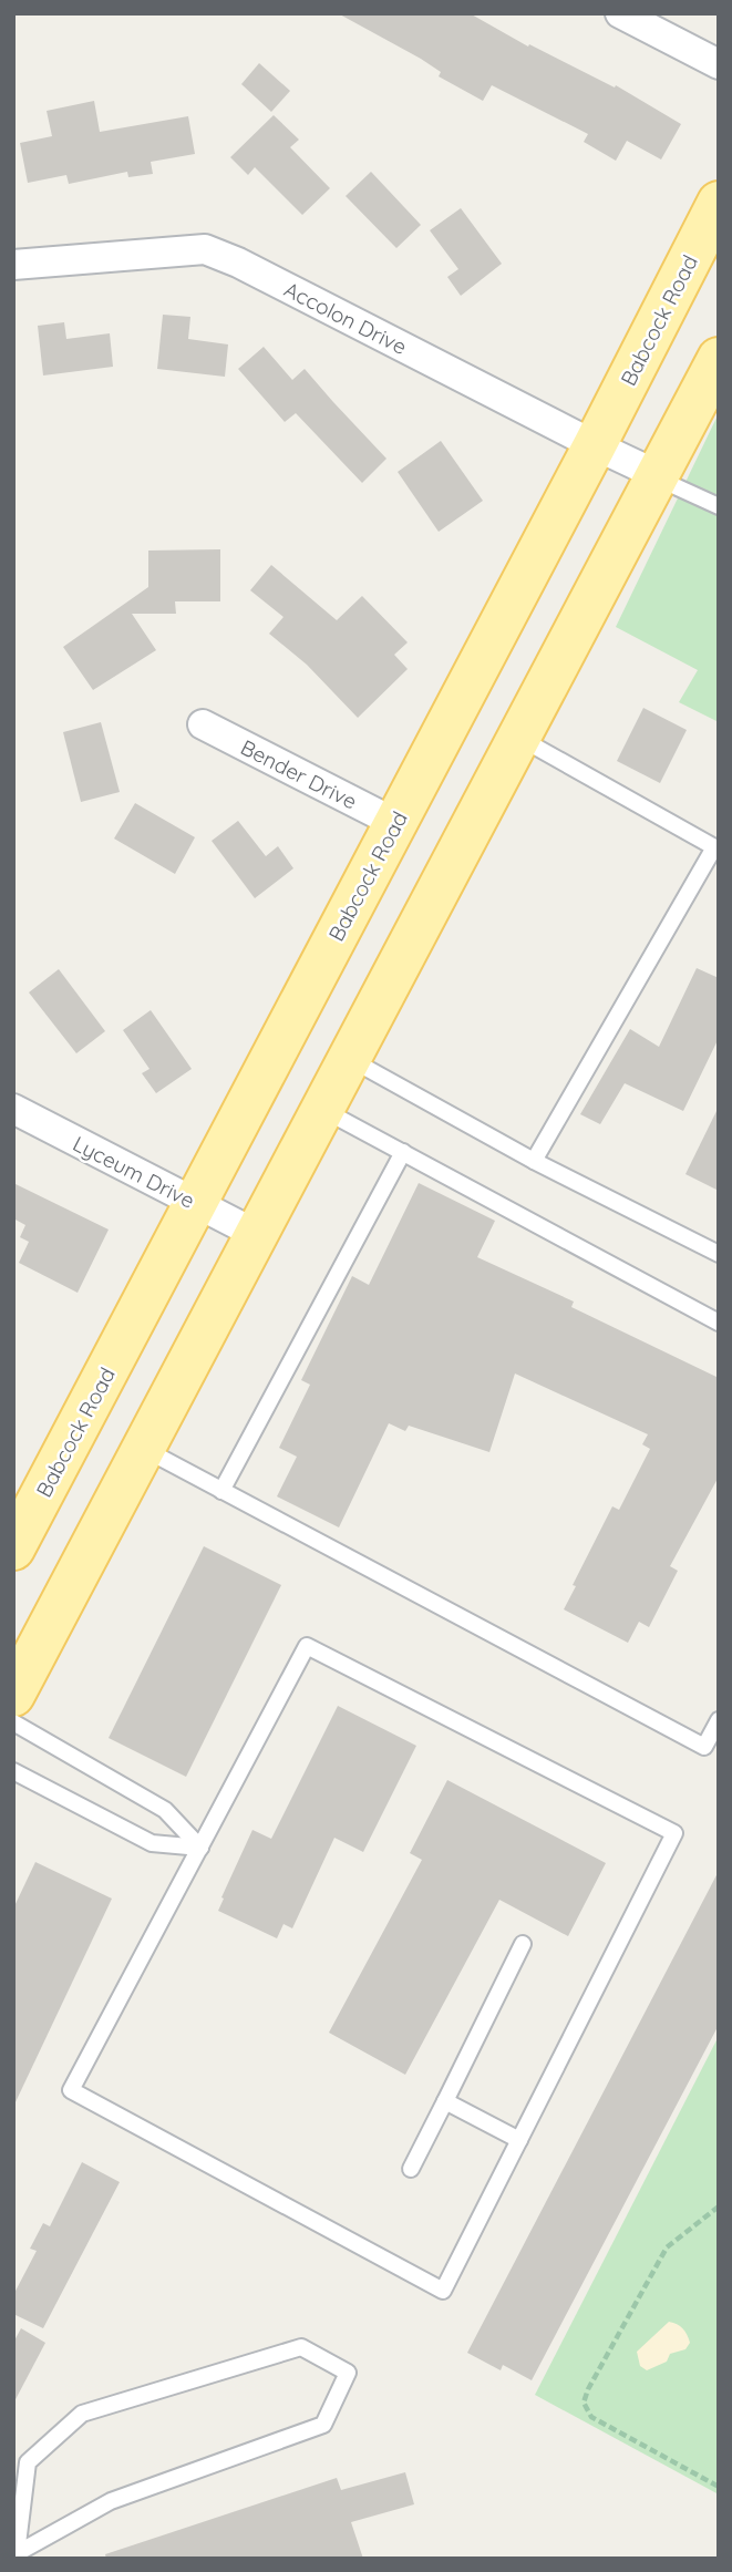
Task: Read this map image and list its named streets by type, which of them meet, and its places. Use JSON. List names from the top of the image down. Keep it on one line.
{"streets":{"main road":["Babcock Road"],"street":["Accolon Drive","Bender Drive","Lyceum Drive"]},"crossings":[["Accolon Drive","Babcock Road"],["Babcock Road","Bender Drive"],["Babcock Road","Lyceum Drive"]]}
